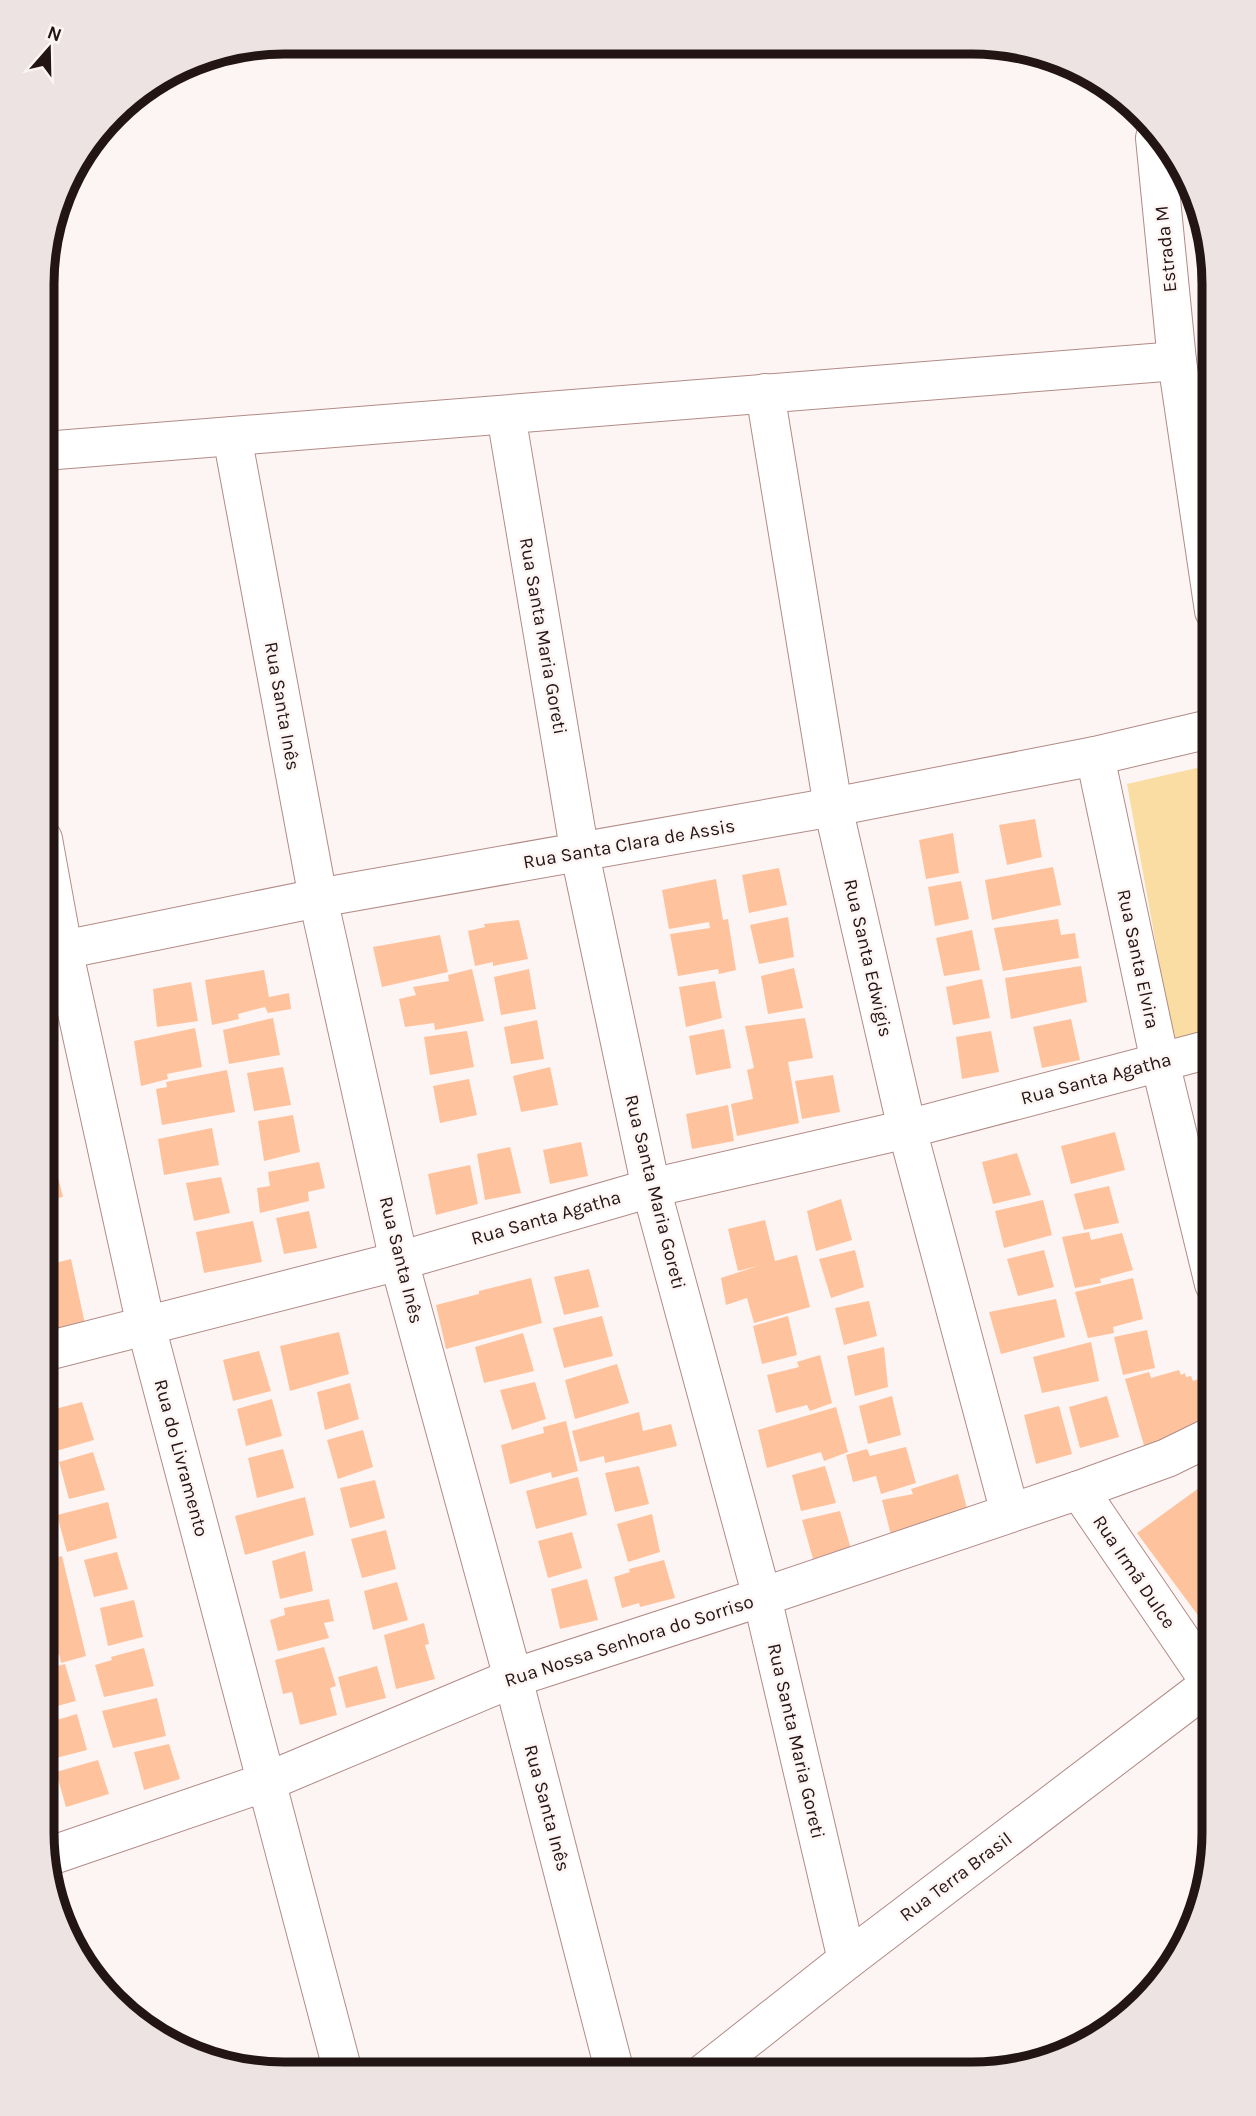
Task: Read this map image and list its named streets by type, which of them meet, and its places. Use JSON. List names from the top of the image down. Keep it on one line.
{"streets":{"street":["Estrada M","Rua Santa Maria Goreti","Rua Santa Inês","Rua Santa Clara de Assis","Rua Santa Edwigis","Rua Santa Elvira","Rua Santa Agatha","Rua do Livramento","Rua Irmã Dulce","Rua Nossa Senhora do Sorriso","Rua Terra Brasil"]},"crossings":[["Rua Santa Maria Goreti","Rua Santa Clara de Assis"],["Rua Santa Maria Goreti","Rua Santa Agatha"],["Rua Santa Maria Goreti","Rua Nossa Senhora do Sorriso"],["Rua Santa Maria Goreti","Rua Terra Brasil"],["Rua Santa Inês","Rua Santa Clara de Assis"],["Rua Santa Inês","Rua Santa Agatha"],["Rua Santa Inês","Rua Nossa Senhora do Sorriso"],["Rua Santa Clara de Assis","Rua Santa Edwigis"],["Rua Santa Clara de Assis","Rua Santa Elvira"],["Rua Santa Edwigis","Rua Santa Agatha"],["Rua Santa Edwigis","Rua Nossa Senhora do Sorriso"],["Rua Santa Elvira","Rua Santa Agatha"],["Rua Santa Agatha","Rua do Livramento"],["Rua do Livramento","Rua Nossa Senhora do Sorriso"],["Rua Irmã Dulce","Rua Nossa Senhora do Sorriso"]],"north":"top"}
